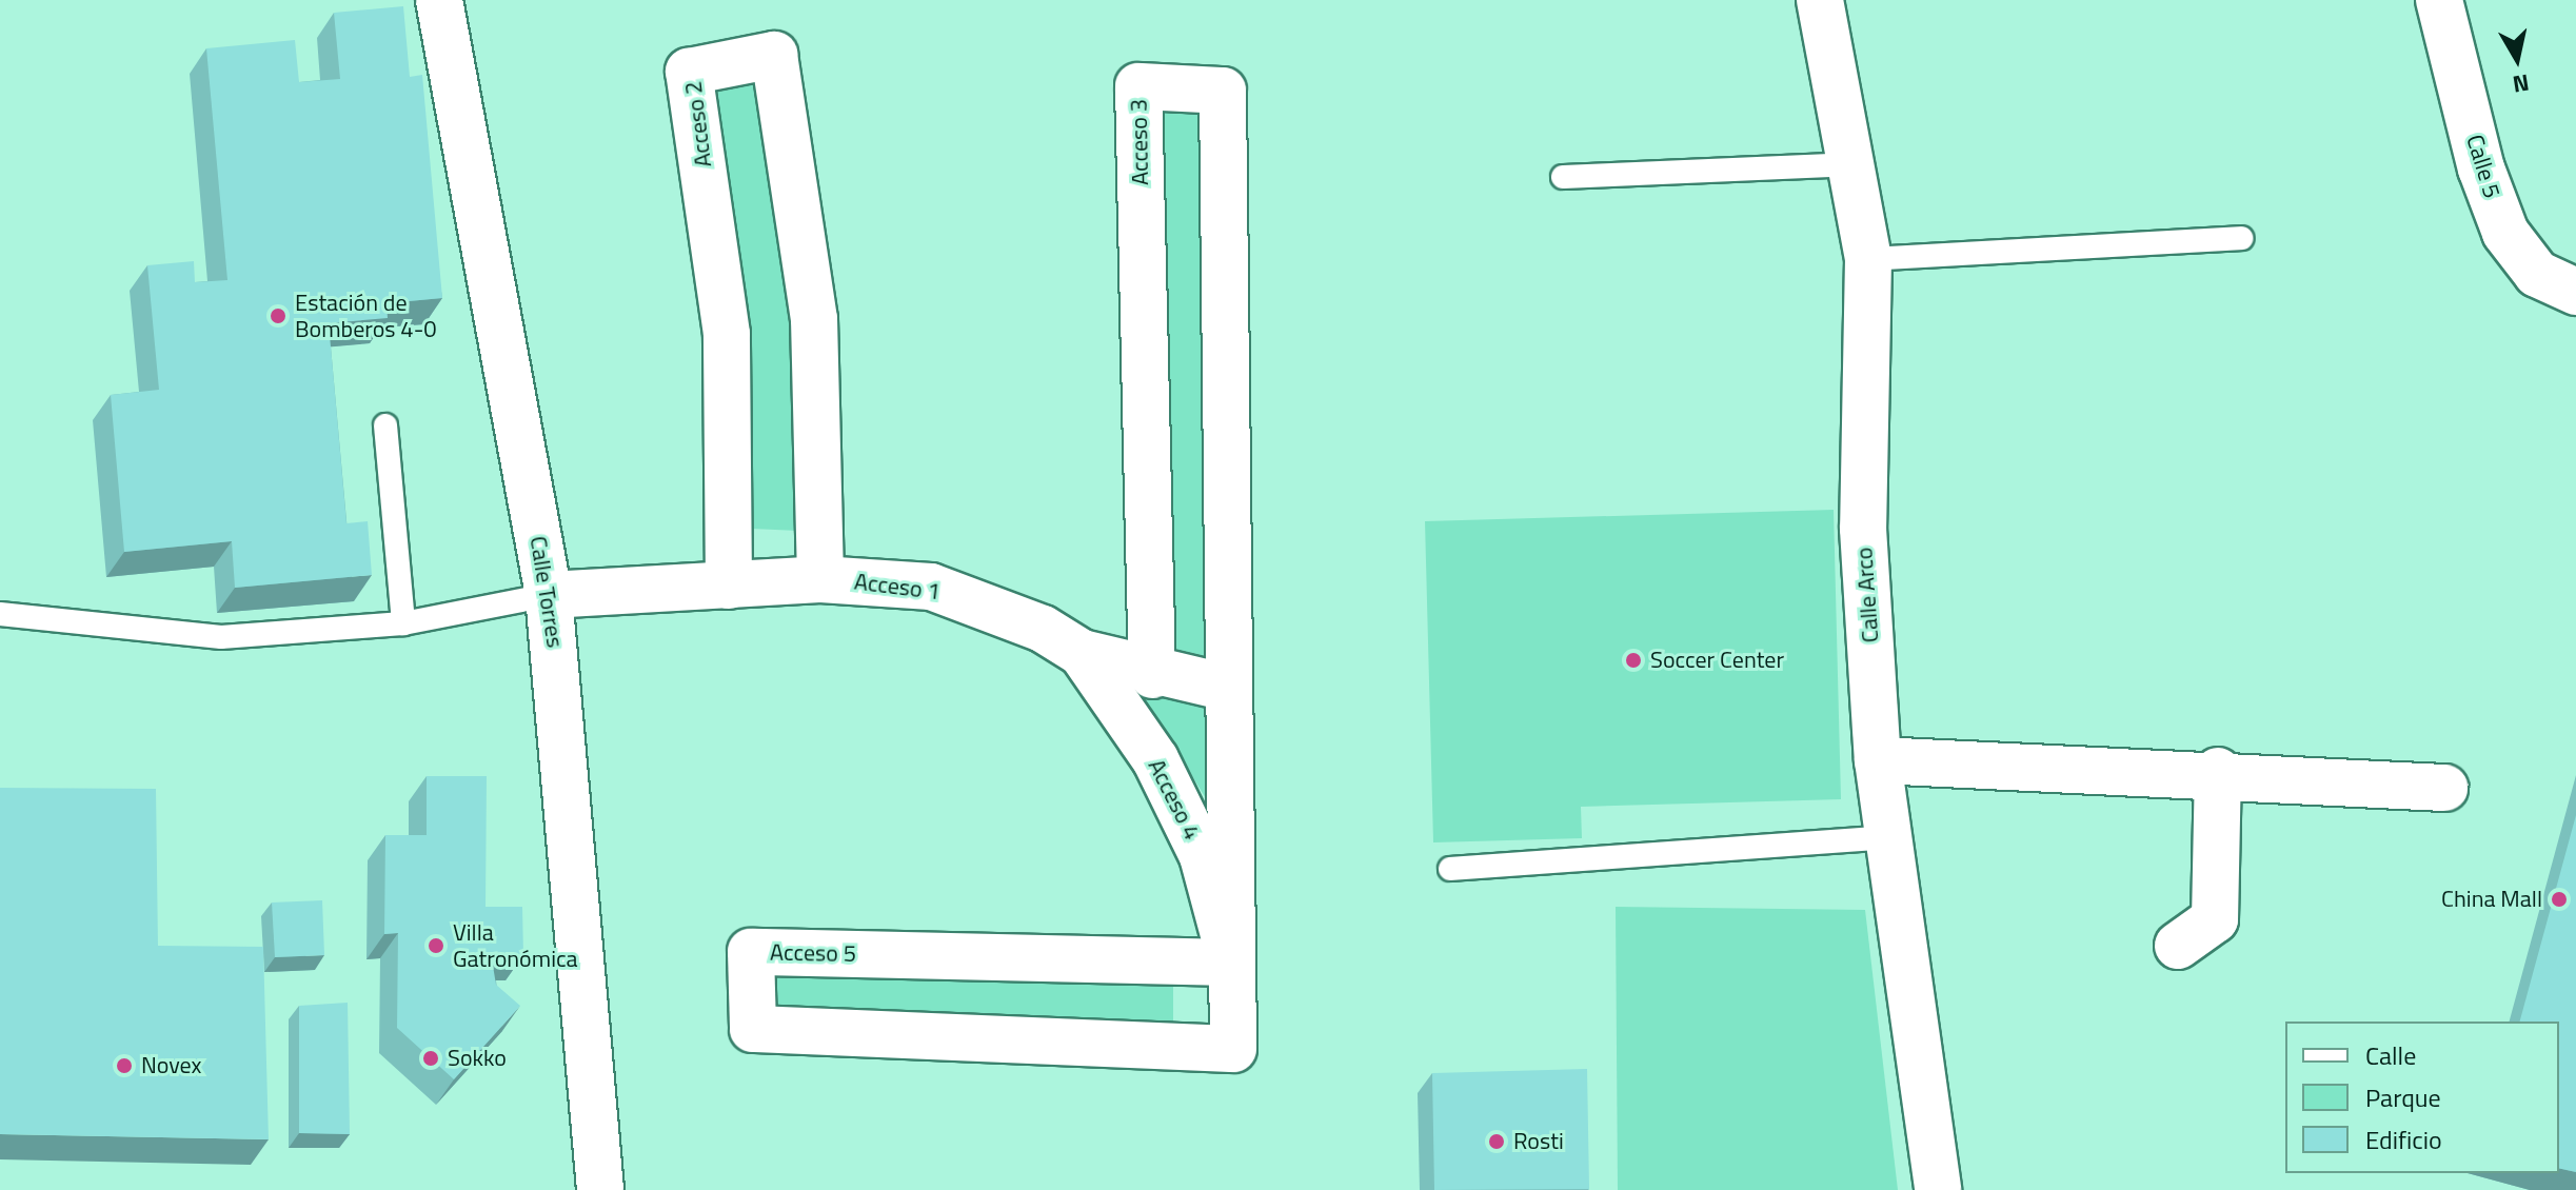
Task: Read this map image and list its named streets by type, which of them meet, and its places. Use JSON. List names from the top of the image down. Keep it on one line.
{"streets":{"street":["Acceso 2","Acceso 3","Calle 5","Acceso 1","Calle Torres","Calle Arco","Acceso 4","Acceso 5"]},"crossings":[["Acceso 2","Acceso 1"],["Acceso 3","Acceso 1"],["Acceso 3","Acceso 4"],["Acceso 1","Calle Torres"],["Acceso 1","Acceso 4"],["Acceso 4","Acceso 5"]],"places":["Estación de Bomberos 4-0","Soccer Center","China Mall","Villa Gatronómica","Sokko","Novex","Rosti"],"legend":["Calle","Parque","Edificio"],"north":"bottom"}
